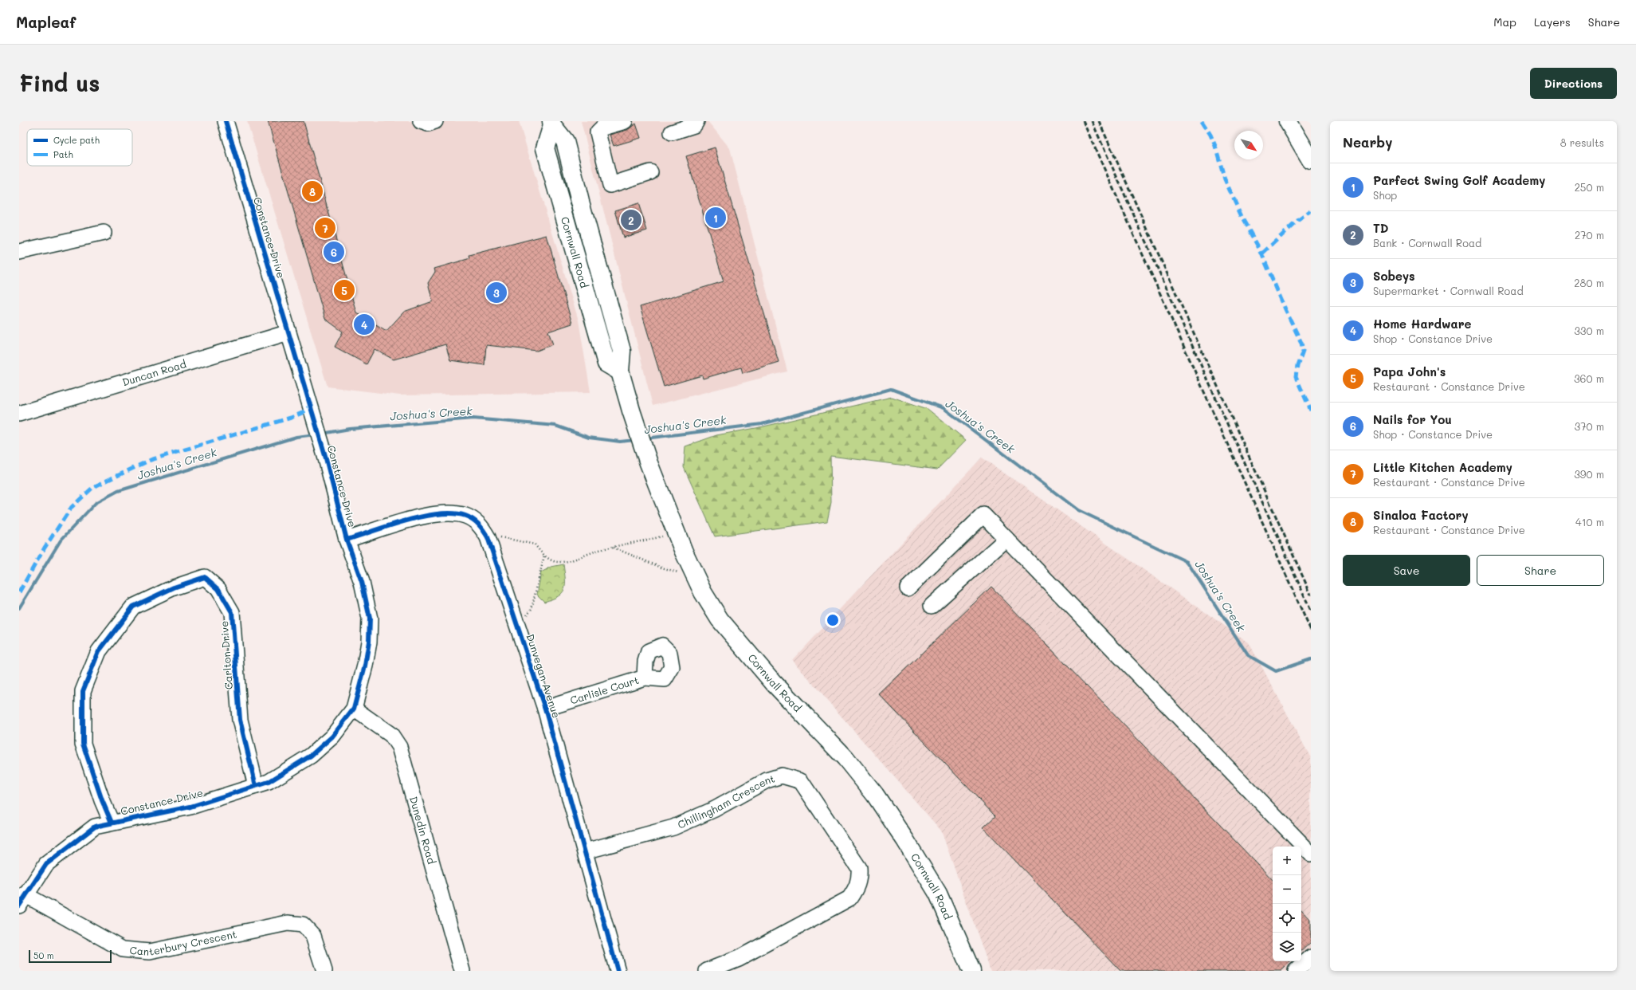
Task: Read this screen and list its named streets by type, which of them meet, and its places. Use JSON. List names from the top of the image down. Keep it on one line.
{"streets":{"main road":["Cornwall Road"],"street":["Constance Drive","Duncan Road","Carlton Drive","Dunvegan Avenue","Carlisle Court","Chillingham Crescent","Dunedin Road","Canterbury Crescent"]},"crossings":[["Constance Drive","Duncan Road"],["Constance Drive","Carlton Drive"],["Constance Drive","Dunvegan Avenue"],["Constance Drive","Dunedin Road"],["Constance Drive","Canterbury Crescent"],["Dunvegan Avenue","Carlisle Court"],["Dunvegan Avenue","Chillingham Crescent"]],"water":["Joshua's Creek"],"legend":["Cycle path","Path"],"scale_bar":"50 m","north":"bottom right","page":{"header":"Mapleaf","nav":["Map","Layers","Share"],"buttons":["Directions",["Save","Share"]],"title":"Find us","heading":["Nearby","8 results"],"list":[{"mark":"1","name":"Parfect Swing Golf Academy","note":"Shop","value":"250 m"},{"mark":"2","name":"TD","note":"Bank · Cornwall Road","value":"270 m"},{"mark":"3","name":"Sobeys","note":"Supermarket · Cornwall Road","value":"280 m"},{"mark":"4","name":"Home Hardware","note":"Shop · Constance Drive","value":"330 m"},{"mark":"5","name":"Papa John's","note":"Restaurant · Constance Drive","value":"360 m"},{"mark":"6","name":"Nails for You","note":"Shop · Constance Drive","value":"370 m"},{"mark":"7","name":"Little Kitchen Academy","note":"Restaurant · Constance Drive","value":"390 m"},{"mark":"8","name":"Sinaloa Factory","note":"Restaurant · Constance Drive","value":"410 m"}],"pins":["8","1","2","7","6","5","3","4"],"map_buttons":["+","−"],"scale":"50 m"}}
